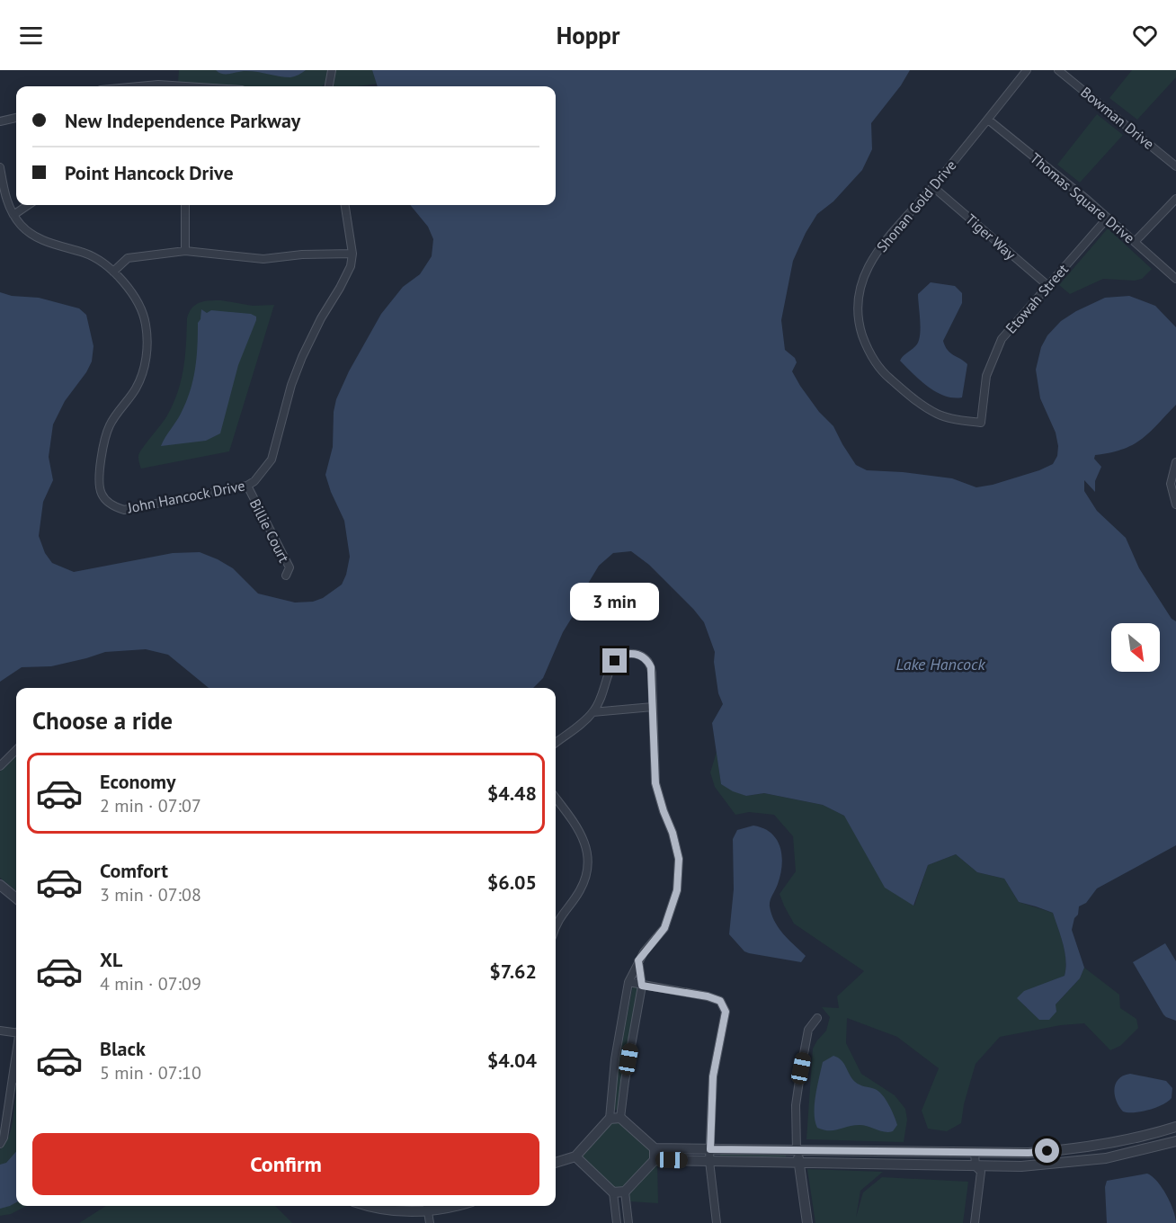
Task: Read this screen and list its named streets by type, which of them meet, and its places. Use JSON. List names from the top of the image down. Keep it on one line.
{"streets":{"street":["Bowman Drive","Thomas Square Drive","Shonan Gold Drive","Tiger Way","Etowah Street","John Hancock Drive","Billie Court"]},"crossings":[["Thomas Square Drive","Shonan Gold Drive"],["Thomas Square Drive","Etowah Street"],["Shonan Gold Drive","Tiger Way"],["Shonan Gold Drive","Etowah Street"],["Tiger Way","Etowah Street"],["John Hancock Drive","Billie Court"]],"water":["Lake Hancock"],"north":"bottom right","page":{"header":"Hoppr","banner":["New Independence Parkway","Point Hancock Drive"],"bubble":"3 min","heading":"Choose a ride","list":[{"name":"Economy","note":"2 min · 07:07","value":"$4.48"},{"name":"Comfort","note":"3 min · 07:08","value":"$6.05"},{"name":"XL","note":"4 min · 07:09","value":"$7.62"},{"name":"Black","note":"5 min · 07:10","value":"$4.04"}],"buttons":"Confirm"}}
